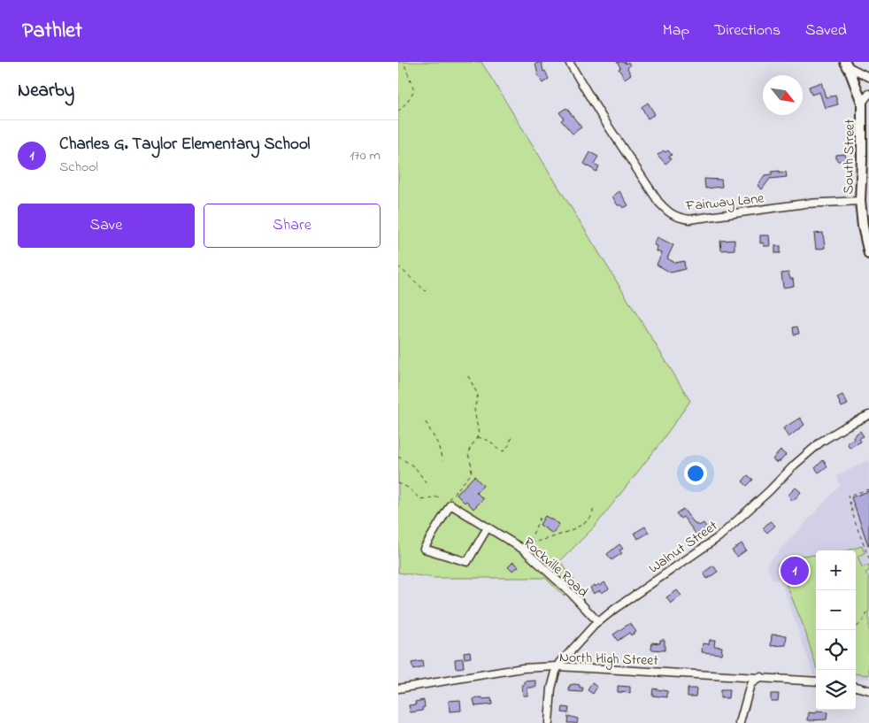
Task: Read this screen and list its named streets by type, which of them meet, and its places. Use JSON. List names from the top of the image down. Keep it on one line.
{"streets":{"main road":["South Street"],"street":["Fairway Lane","Walnut Street","Rockville Road","North High Street"]},"crossings":[["South Street","Fairway Lane"],["Walnut Street","Rockville Road"],["Walnut Street","North High Street"]],"north":"bottom right","page":{"header":"Pathlet","nav":["Map","Directions","Saved"],"heading":"Nearby","list":[{"mark":"1","name":"Charles G. Taylor Elementary School","note":"School","value":"170 m"}],"buttons":["Save","Share"],"map_buttons":["+","−"],"pins":"1"}}
